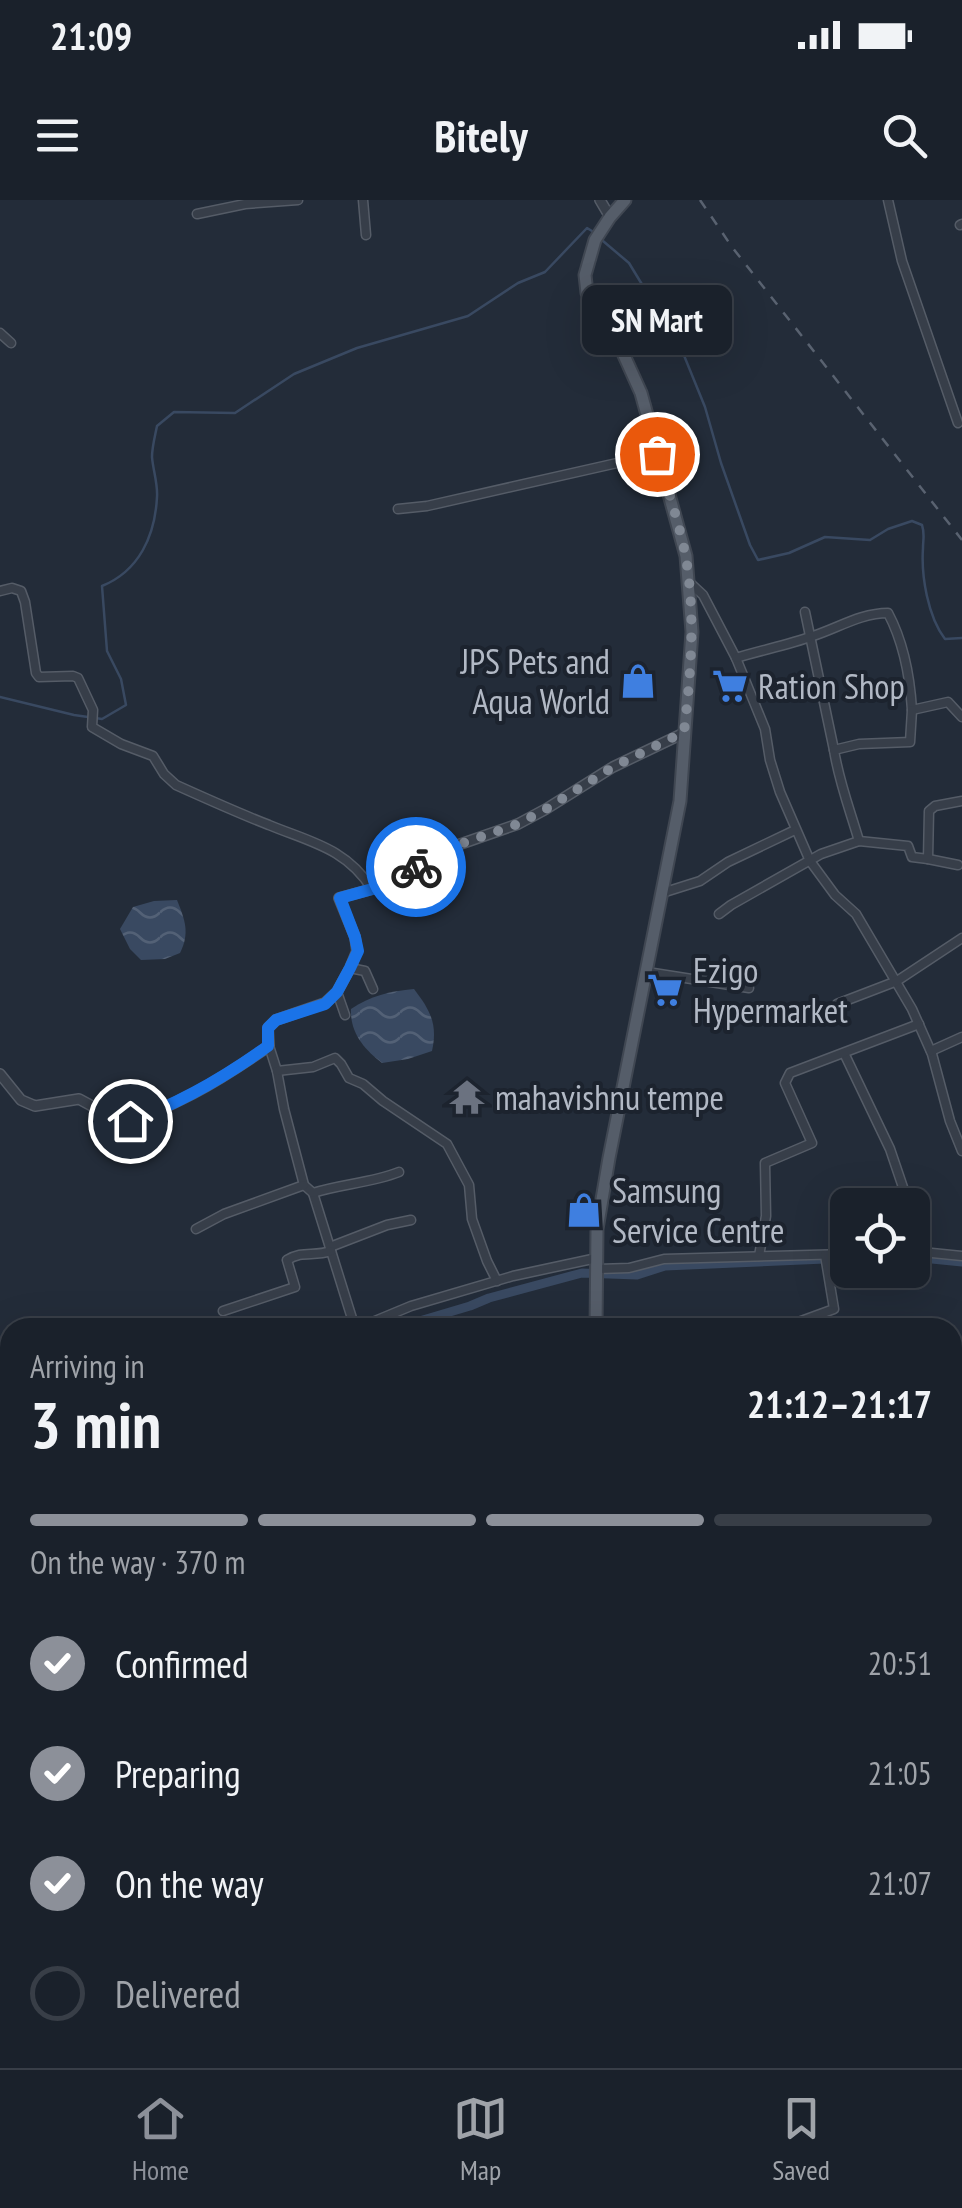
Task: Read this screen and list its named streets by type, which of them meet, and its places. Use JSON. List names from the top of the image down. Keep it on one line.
{"places":{"other":["SN Mart"],"shop":["JPS Pets and Aqua World","Samsung Service Centre"],"supermarket":["Ration Shop","Ezigo Hypermarket"],"temple":["mahavishnu tempe"]},"page":{"status":"21:09","header":"Bitely","bubble":"SN Mart","heading":["3 min","Arriving in","21:12–21:17"],"bar":"On the way · 370 m","list":[["Confirmed","20:51"],["Preparing","21:05"],["On the way","21:07"],"Delivered"],"tabs":["Home","Map","Saved"]}}
